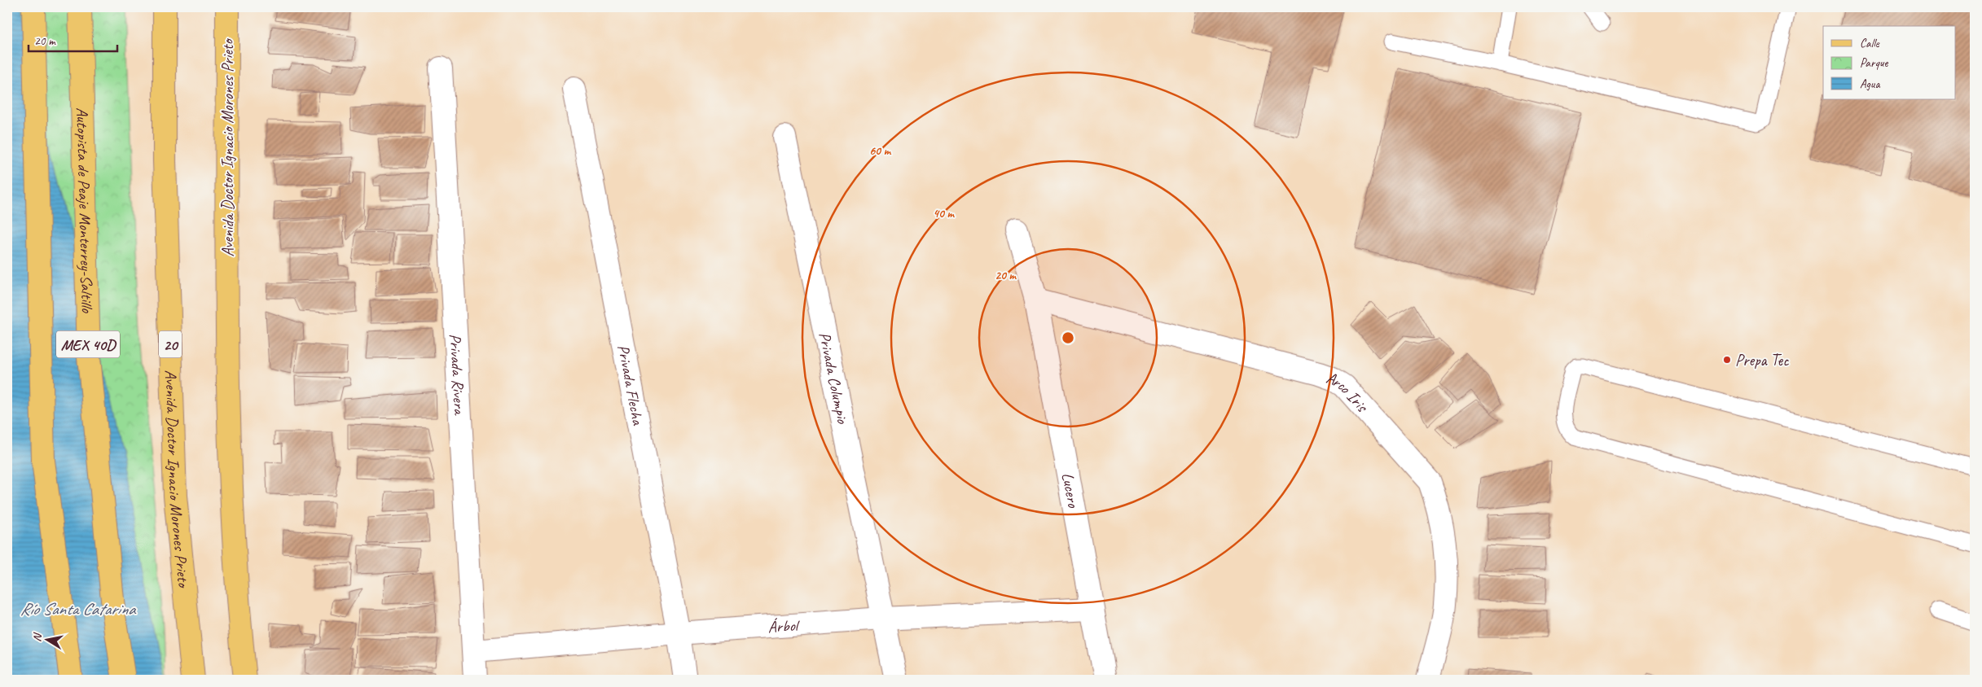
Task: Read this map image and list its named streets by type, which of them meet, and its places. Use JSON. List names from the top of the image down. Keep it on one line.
{"streets":{"main road":["Avenida Doctor Ignacio Morones Prieto","Autopista de Peaje Monterrey-Saltillo","MEX 40D","20"],"street":["Privada Rivera","Privada Columpio","Privada Flecha","Arco Iris","Lucero","Árbol"]},"crossings":[["Privada Rivera","Árbol"],["Privada Columpio","Árbol"],["Privada Flecha","Árbol"],["Arco Iris","Lucero"],["Lucero","Árbol"]],"water":["Río Santa Catarina"],"places":["Prepa Tec"],"legend":["Calle","Parque","Agua"],"scale_bar":"20 m","north":"left","rings":["60 m","40 m","20 m"]}
